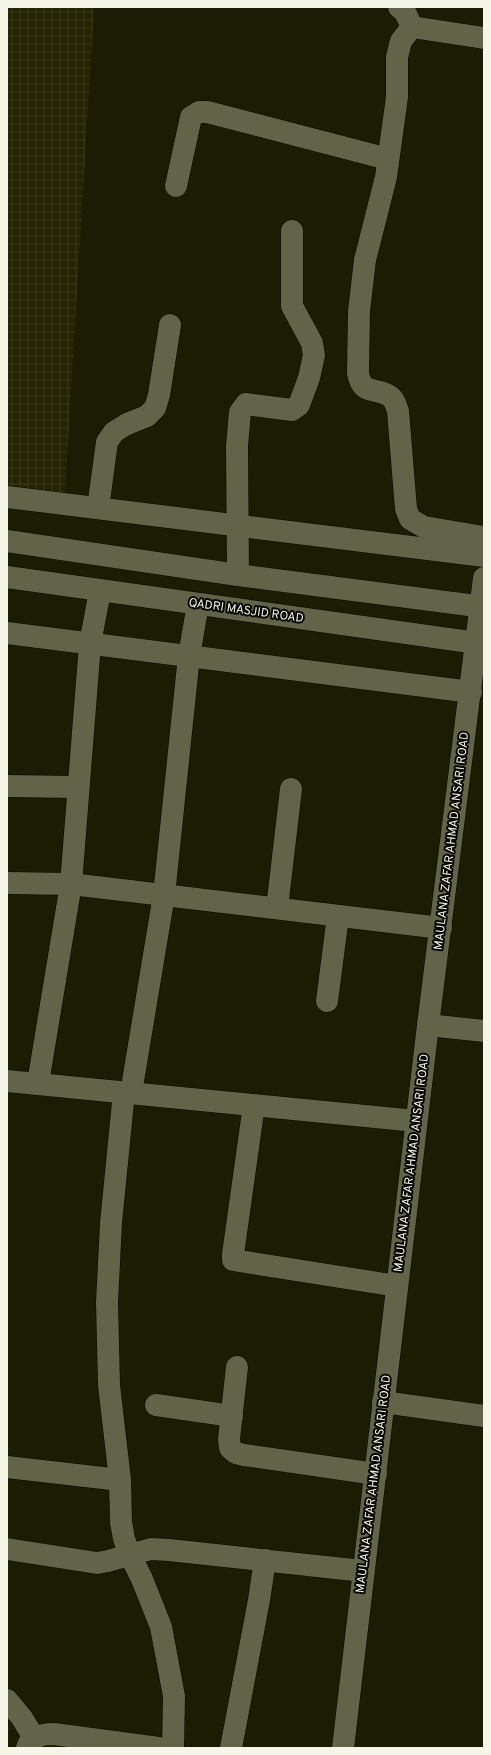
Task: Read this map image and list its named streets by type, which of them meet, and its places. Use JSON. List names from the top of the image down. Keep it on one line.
{"streets":{"street":["QADRI MASJID ROAD","MAULANA ZAFAR AHMAD ANSARI ROAD"]},"crossings":[["QADRI MASJID ROAD","MAULANA ZAFAR AHMAD ANSARI ROAD"]]}
